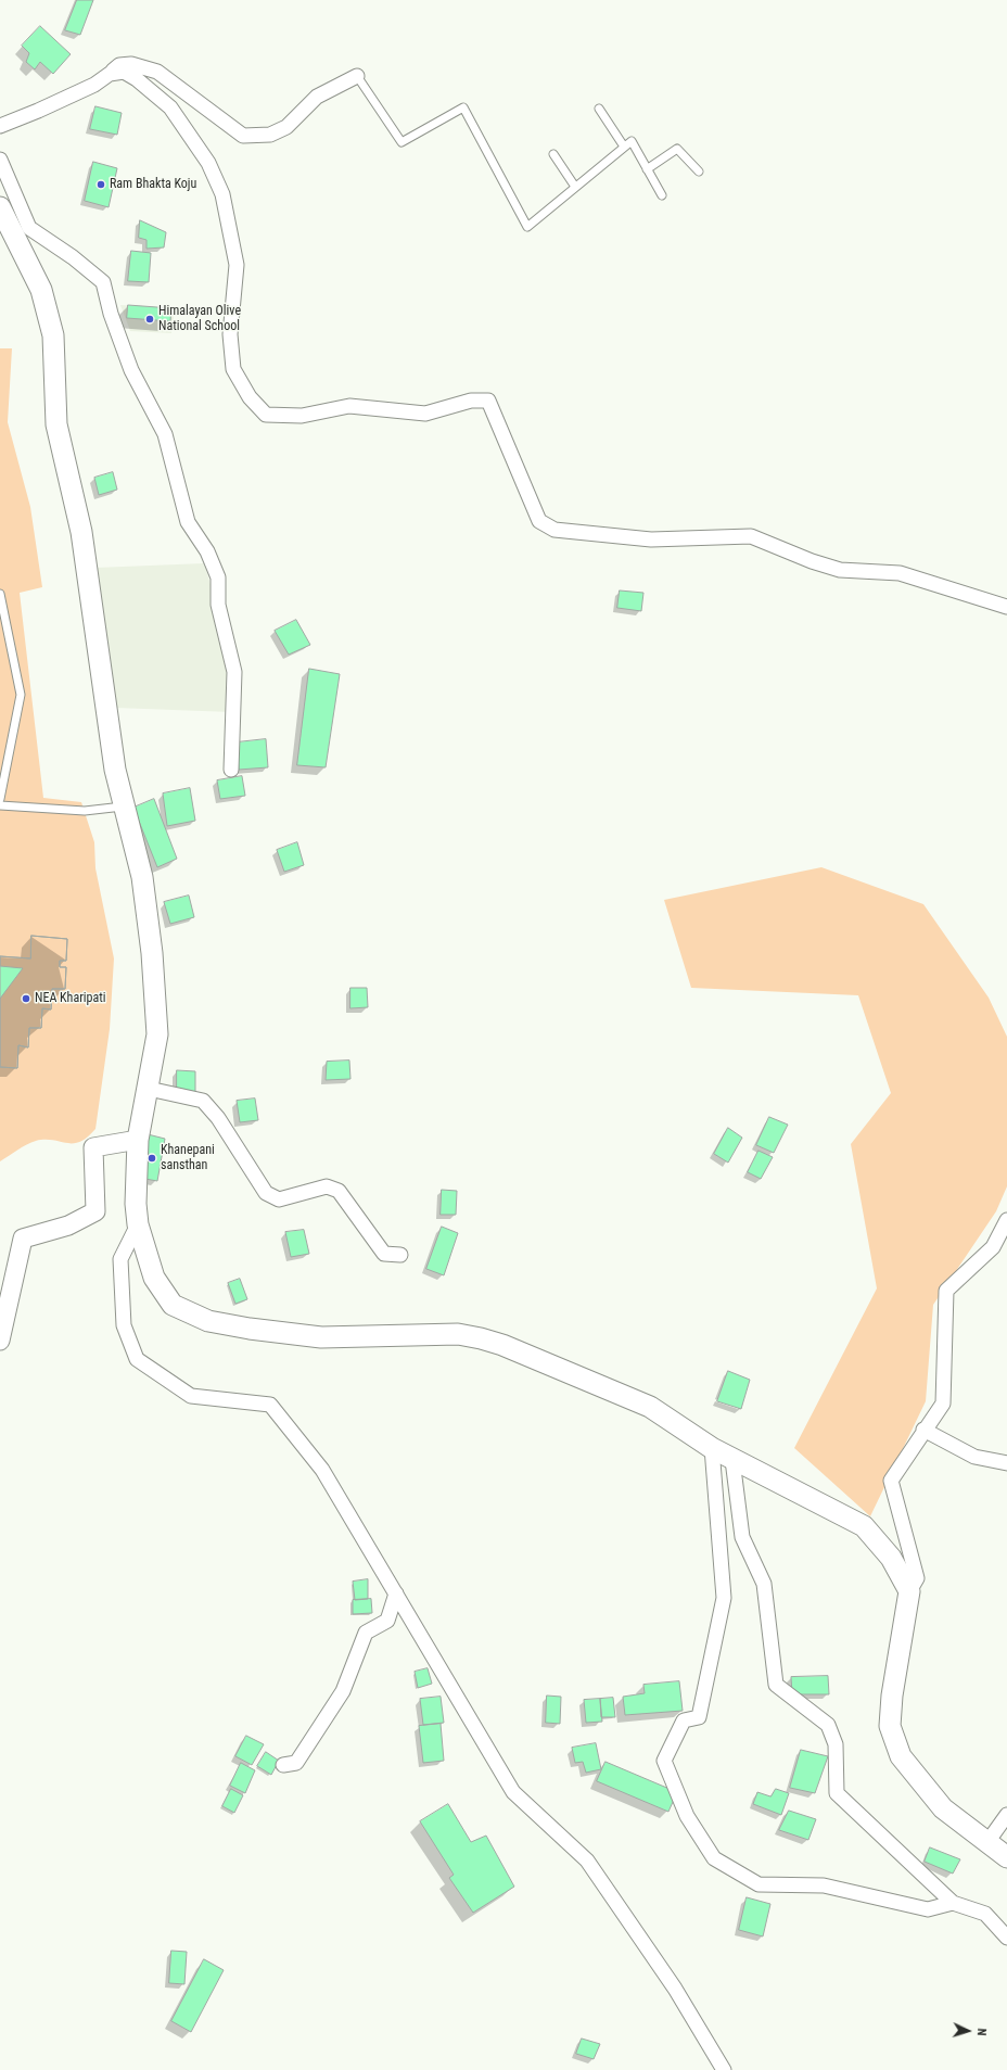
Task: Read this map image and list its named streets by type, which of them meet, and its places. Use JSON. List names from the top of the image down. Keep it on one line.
{"places":["Ram Bhakta Koju","Himalayan Olive National School","NEA Kharipati","Khanepani sansthan"],"north":"right"}
